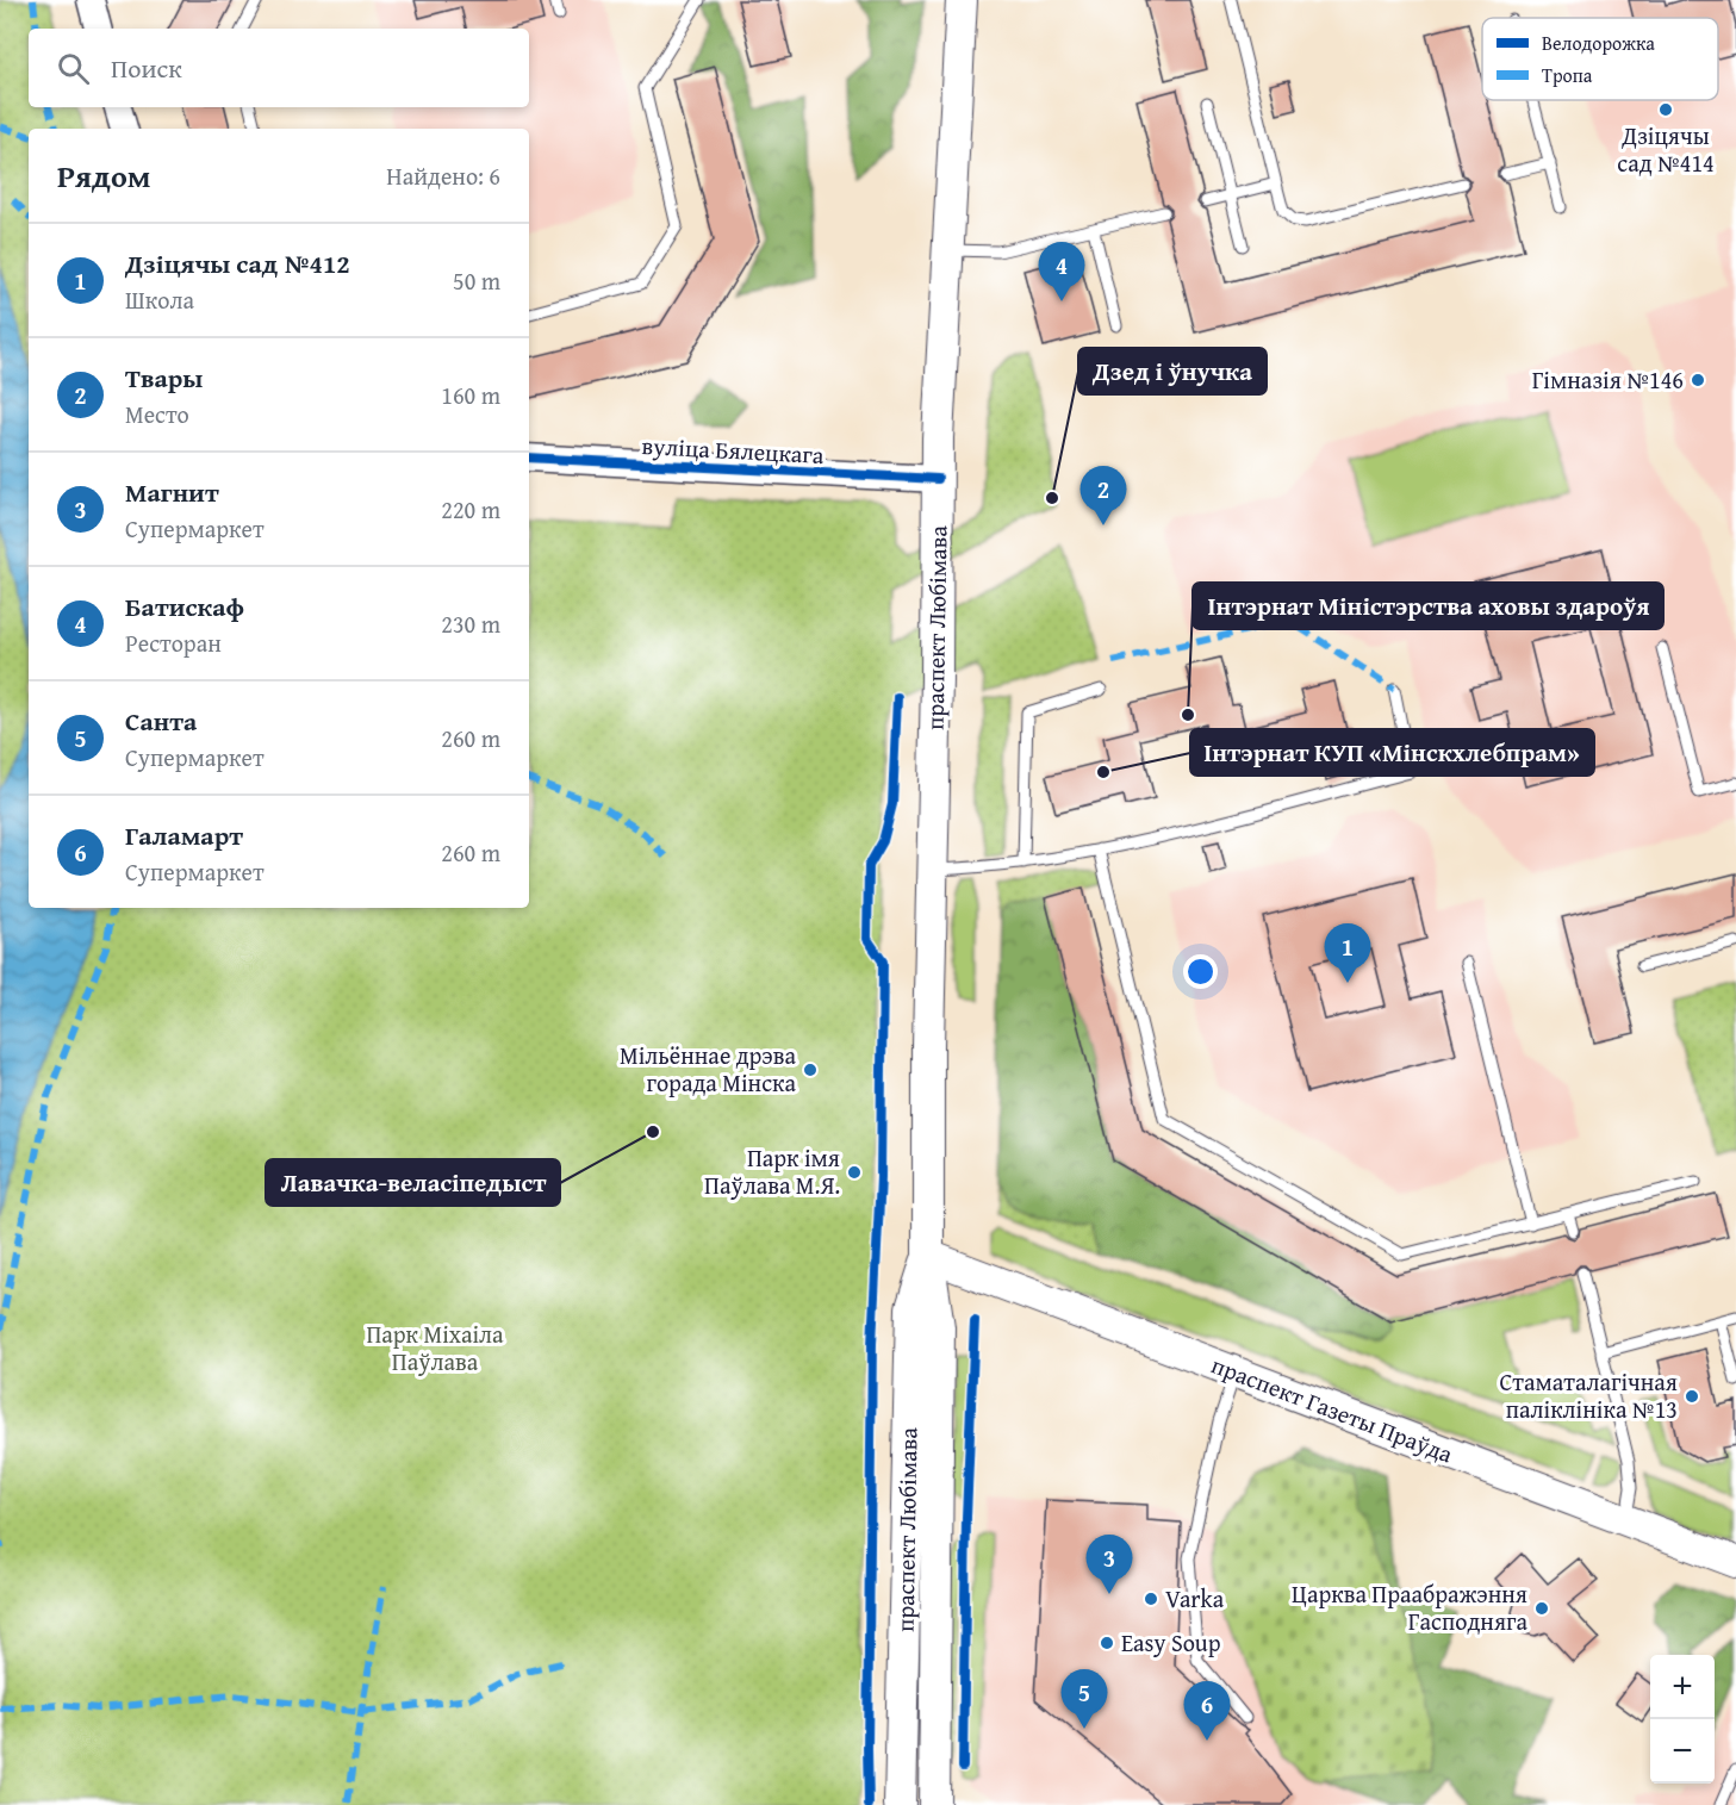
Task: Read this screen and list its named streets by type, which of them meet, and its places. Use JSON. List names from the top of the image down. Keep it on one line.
{"streets":{"main road":["праспект Любімава","праспект Газеты Праўда"],"street":["вуліца Бялецкага"]},"crossings":[["вуліца Бялецкага","праспект Любімава"],["праспект Любімава","праспект Газеты Праўда"]],"parks":["Парк Міхаіла Паўлава"],"places":["Дзіцячы сад №414","Гімназія №146","Дзед і ўнучка","Інтэрнат Міністэрства аховы здароўя","Інтэрнат КУП «Мінскхлебпрам»","Мільённае дрэва горада Мінска","Лавачка-веласіпедыст","Парк імя Паўлава М.Я.","Стаматалагічная паліклініка №13","Varka","Царква Праабражэння Гасподняга","Easy Soup"],"legend":["Велодорожка","Тропа"],"page":{"search":"Поиск","heading":["Рядом","Найдено: 6"],"list":[{"mark":"1","name":"Дзіцячы сад №412","note":"Школа","value":"50 m"},{"mark":"2","name":"Твары","note":"Место","value":"160 m"},{"mark":"3","name":"Магнит","note":"Супермаркет","value":"220 m"},{"mark":"4","name":"Батискаф","note":"Ресторан","value":"230 m"},{"mark":"5","name":"Санта","note":"Супермаркет","value":"260 m"},{"mark":"6","name":"Галамарт","note":"Супермаркет","value":"260 m"}],"pins":["4","2","1","3","5","6"],"map_buttons":["+","−"]}}
